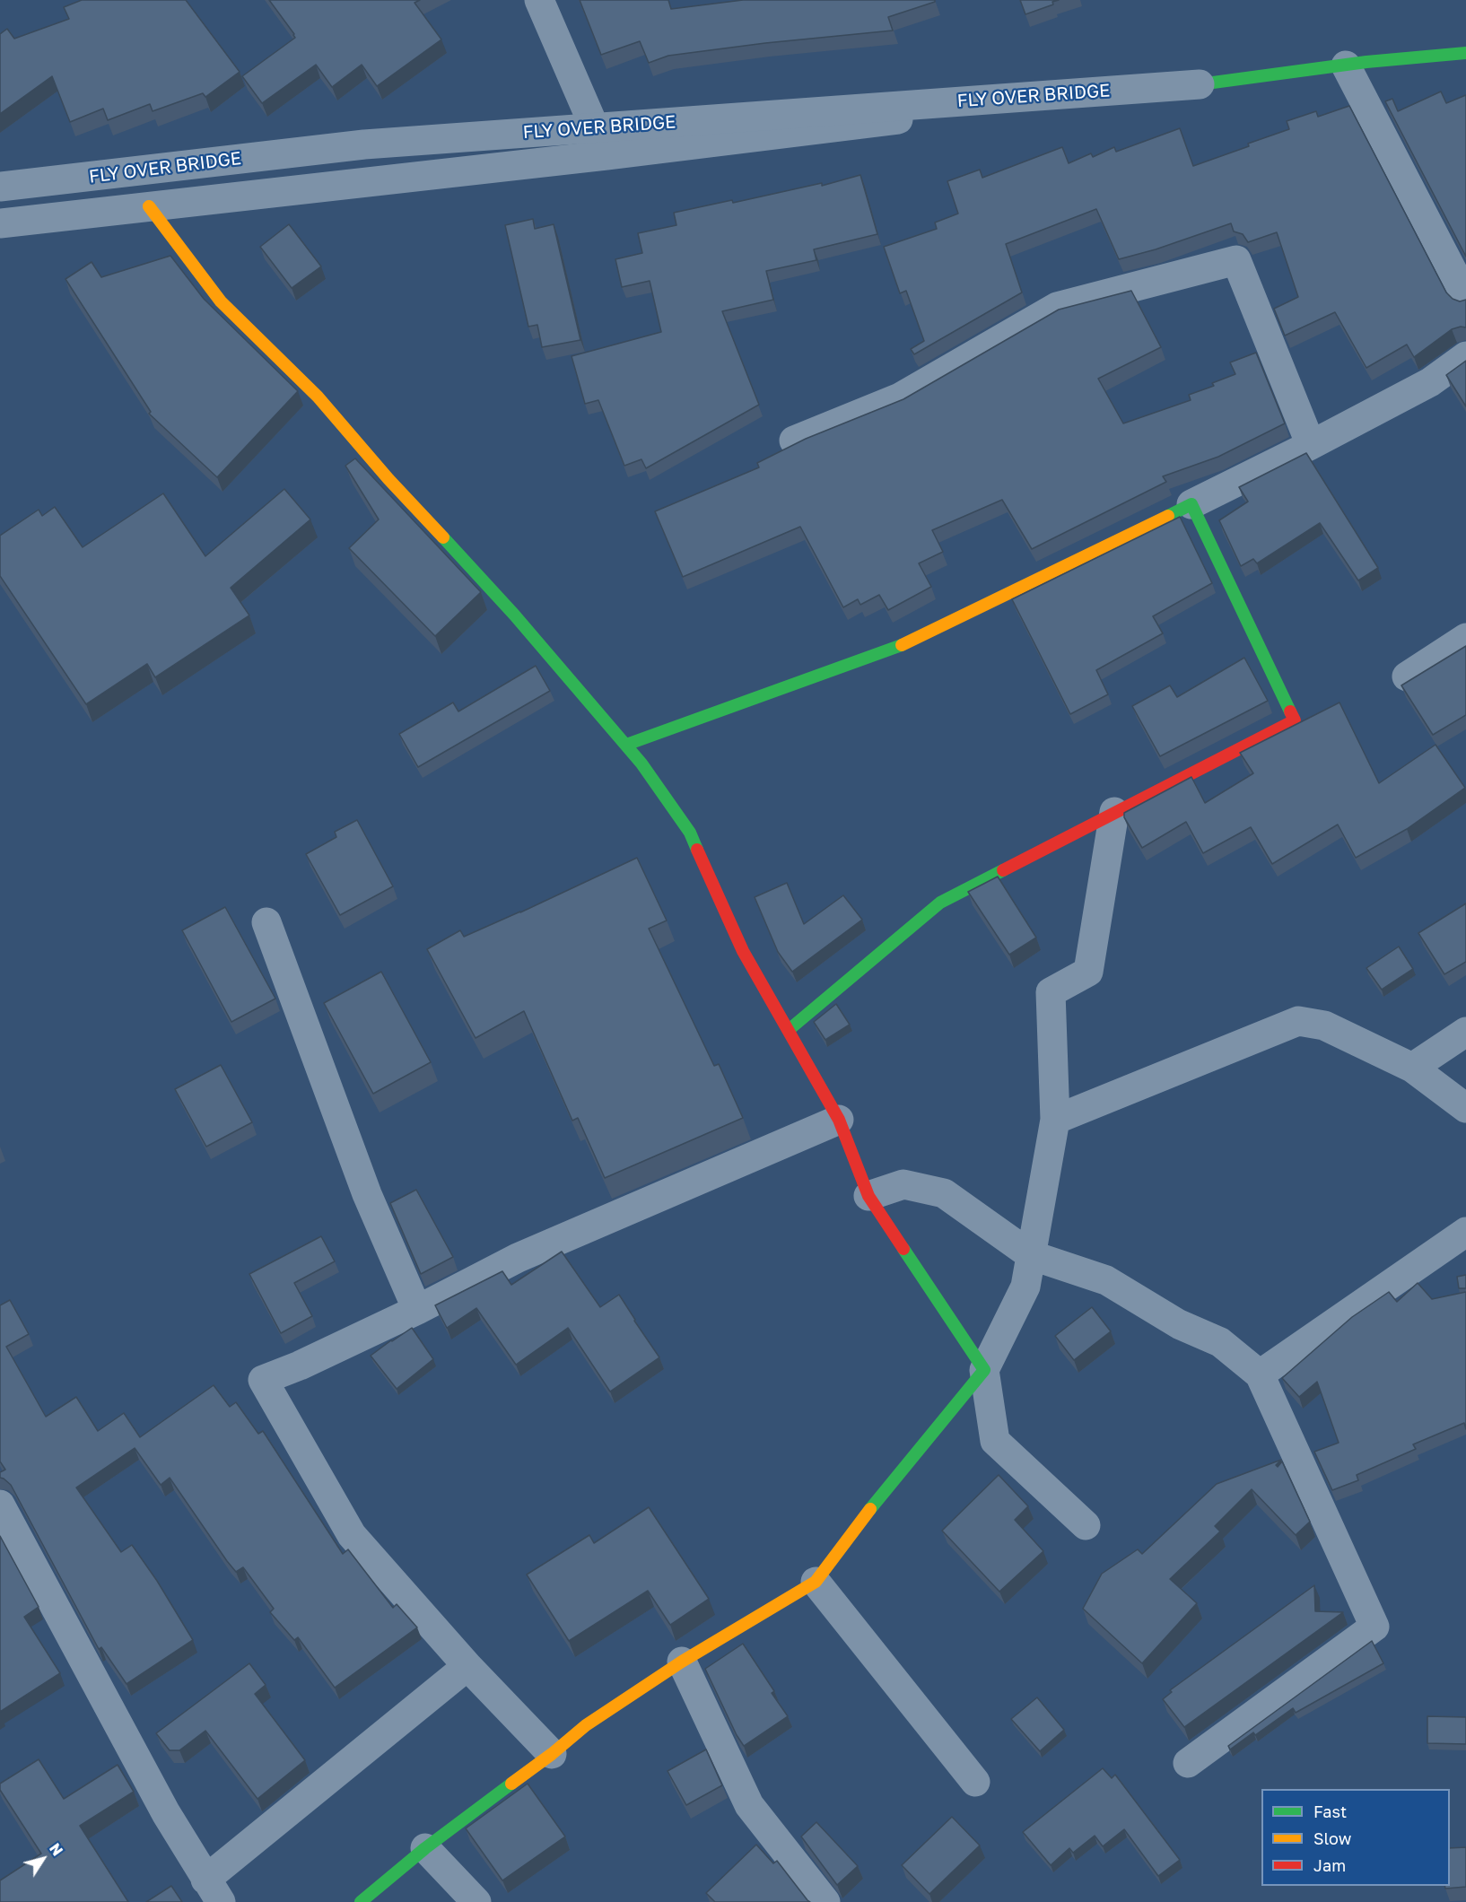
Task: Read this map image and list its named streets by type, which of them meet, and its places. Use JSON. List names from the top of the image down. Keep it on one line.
{"streets":{"street":["FLY OVER BRIDGE"]},"legend":["Fast","Slow","Jam"],"north":"top right"}
